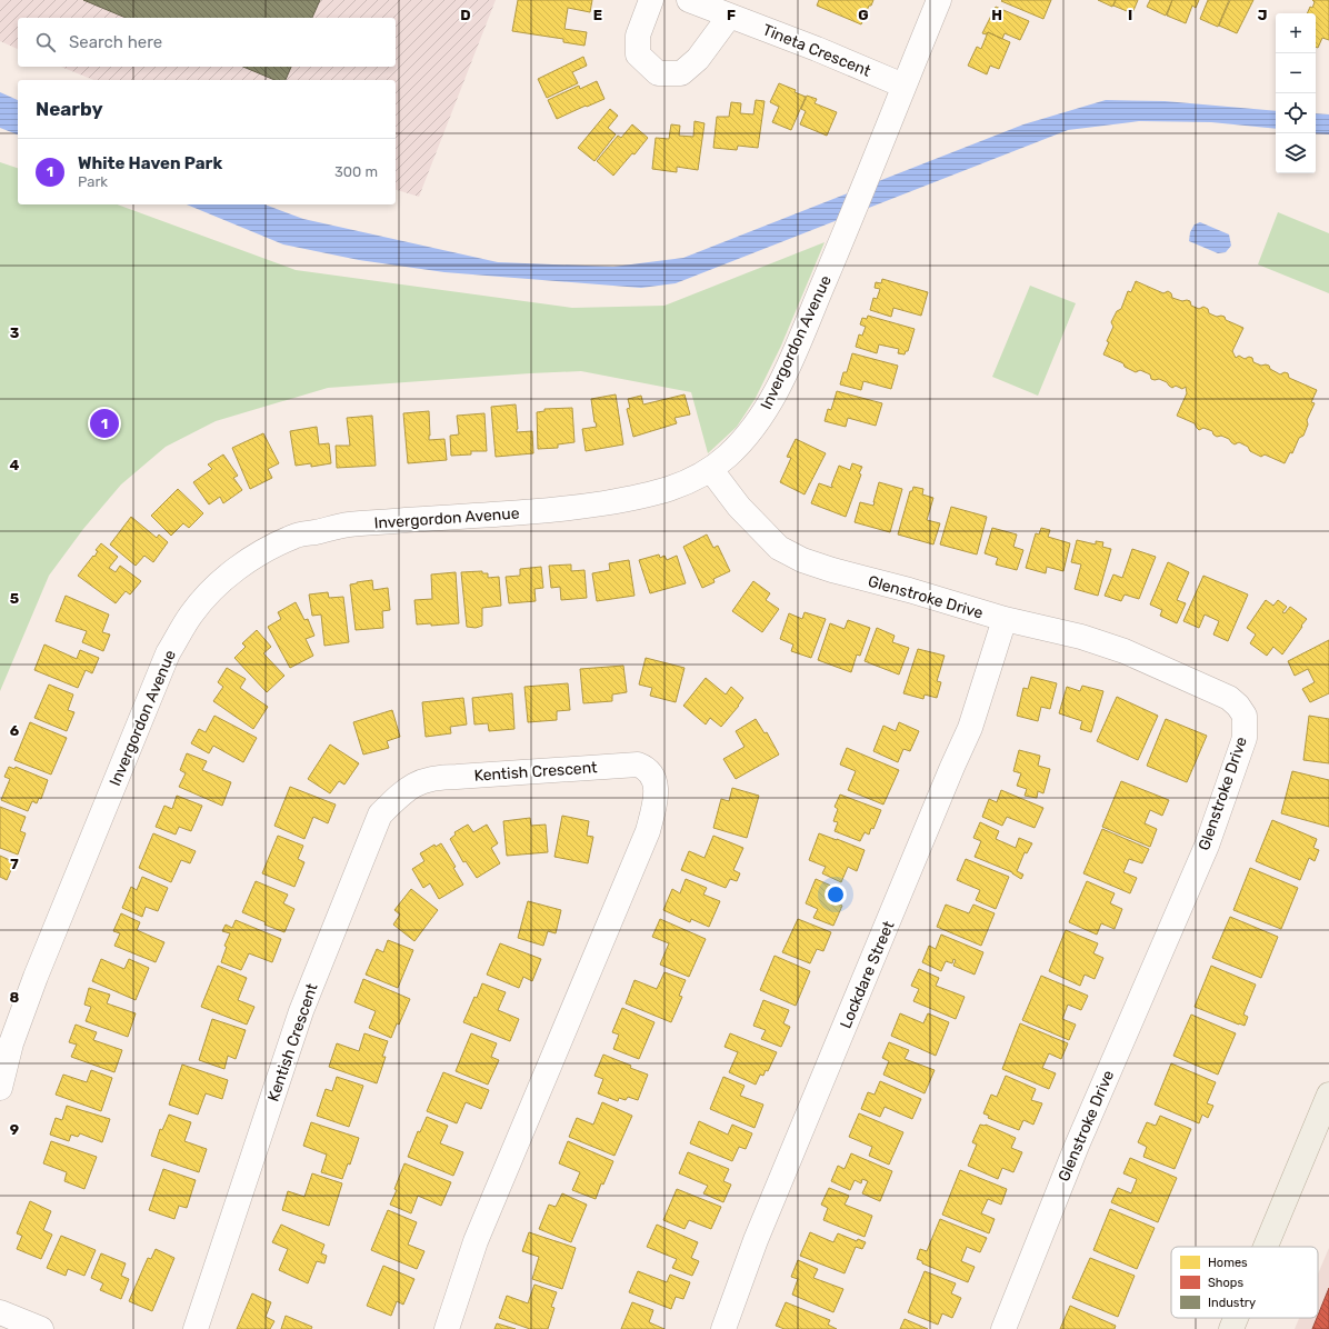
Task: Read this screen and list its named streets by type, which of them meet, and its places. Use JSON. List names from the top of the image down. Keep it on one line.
{"streets":{"street":["Tineta Crescent","Invergordon Avenue","Glenstroke Drive","Kentish Crescent","Lockdare Street"]},"crossings":[["Tineta Crescent","Invergordon Avenue"],["Invergordon Avenue","Glenstroke Drive"],["Glenstroke Drive","Lockdare Street"]],"legend":["Homes","Shops","Industry"],"page":{"map_buttons":["+","−"],"search":"Search here","heading":"Nearby","list":[{"mark":"1","name":"White Haven Park","note":"Park","value":"300 m"}],"pins":"1"},"grid":{"columns":["D","E","F","G","H","I","J"],"rows":["3","4","5","6","7","8","9"]}}
